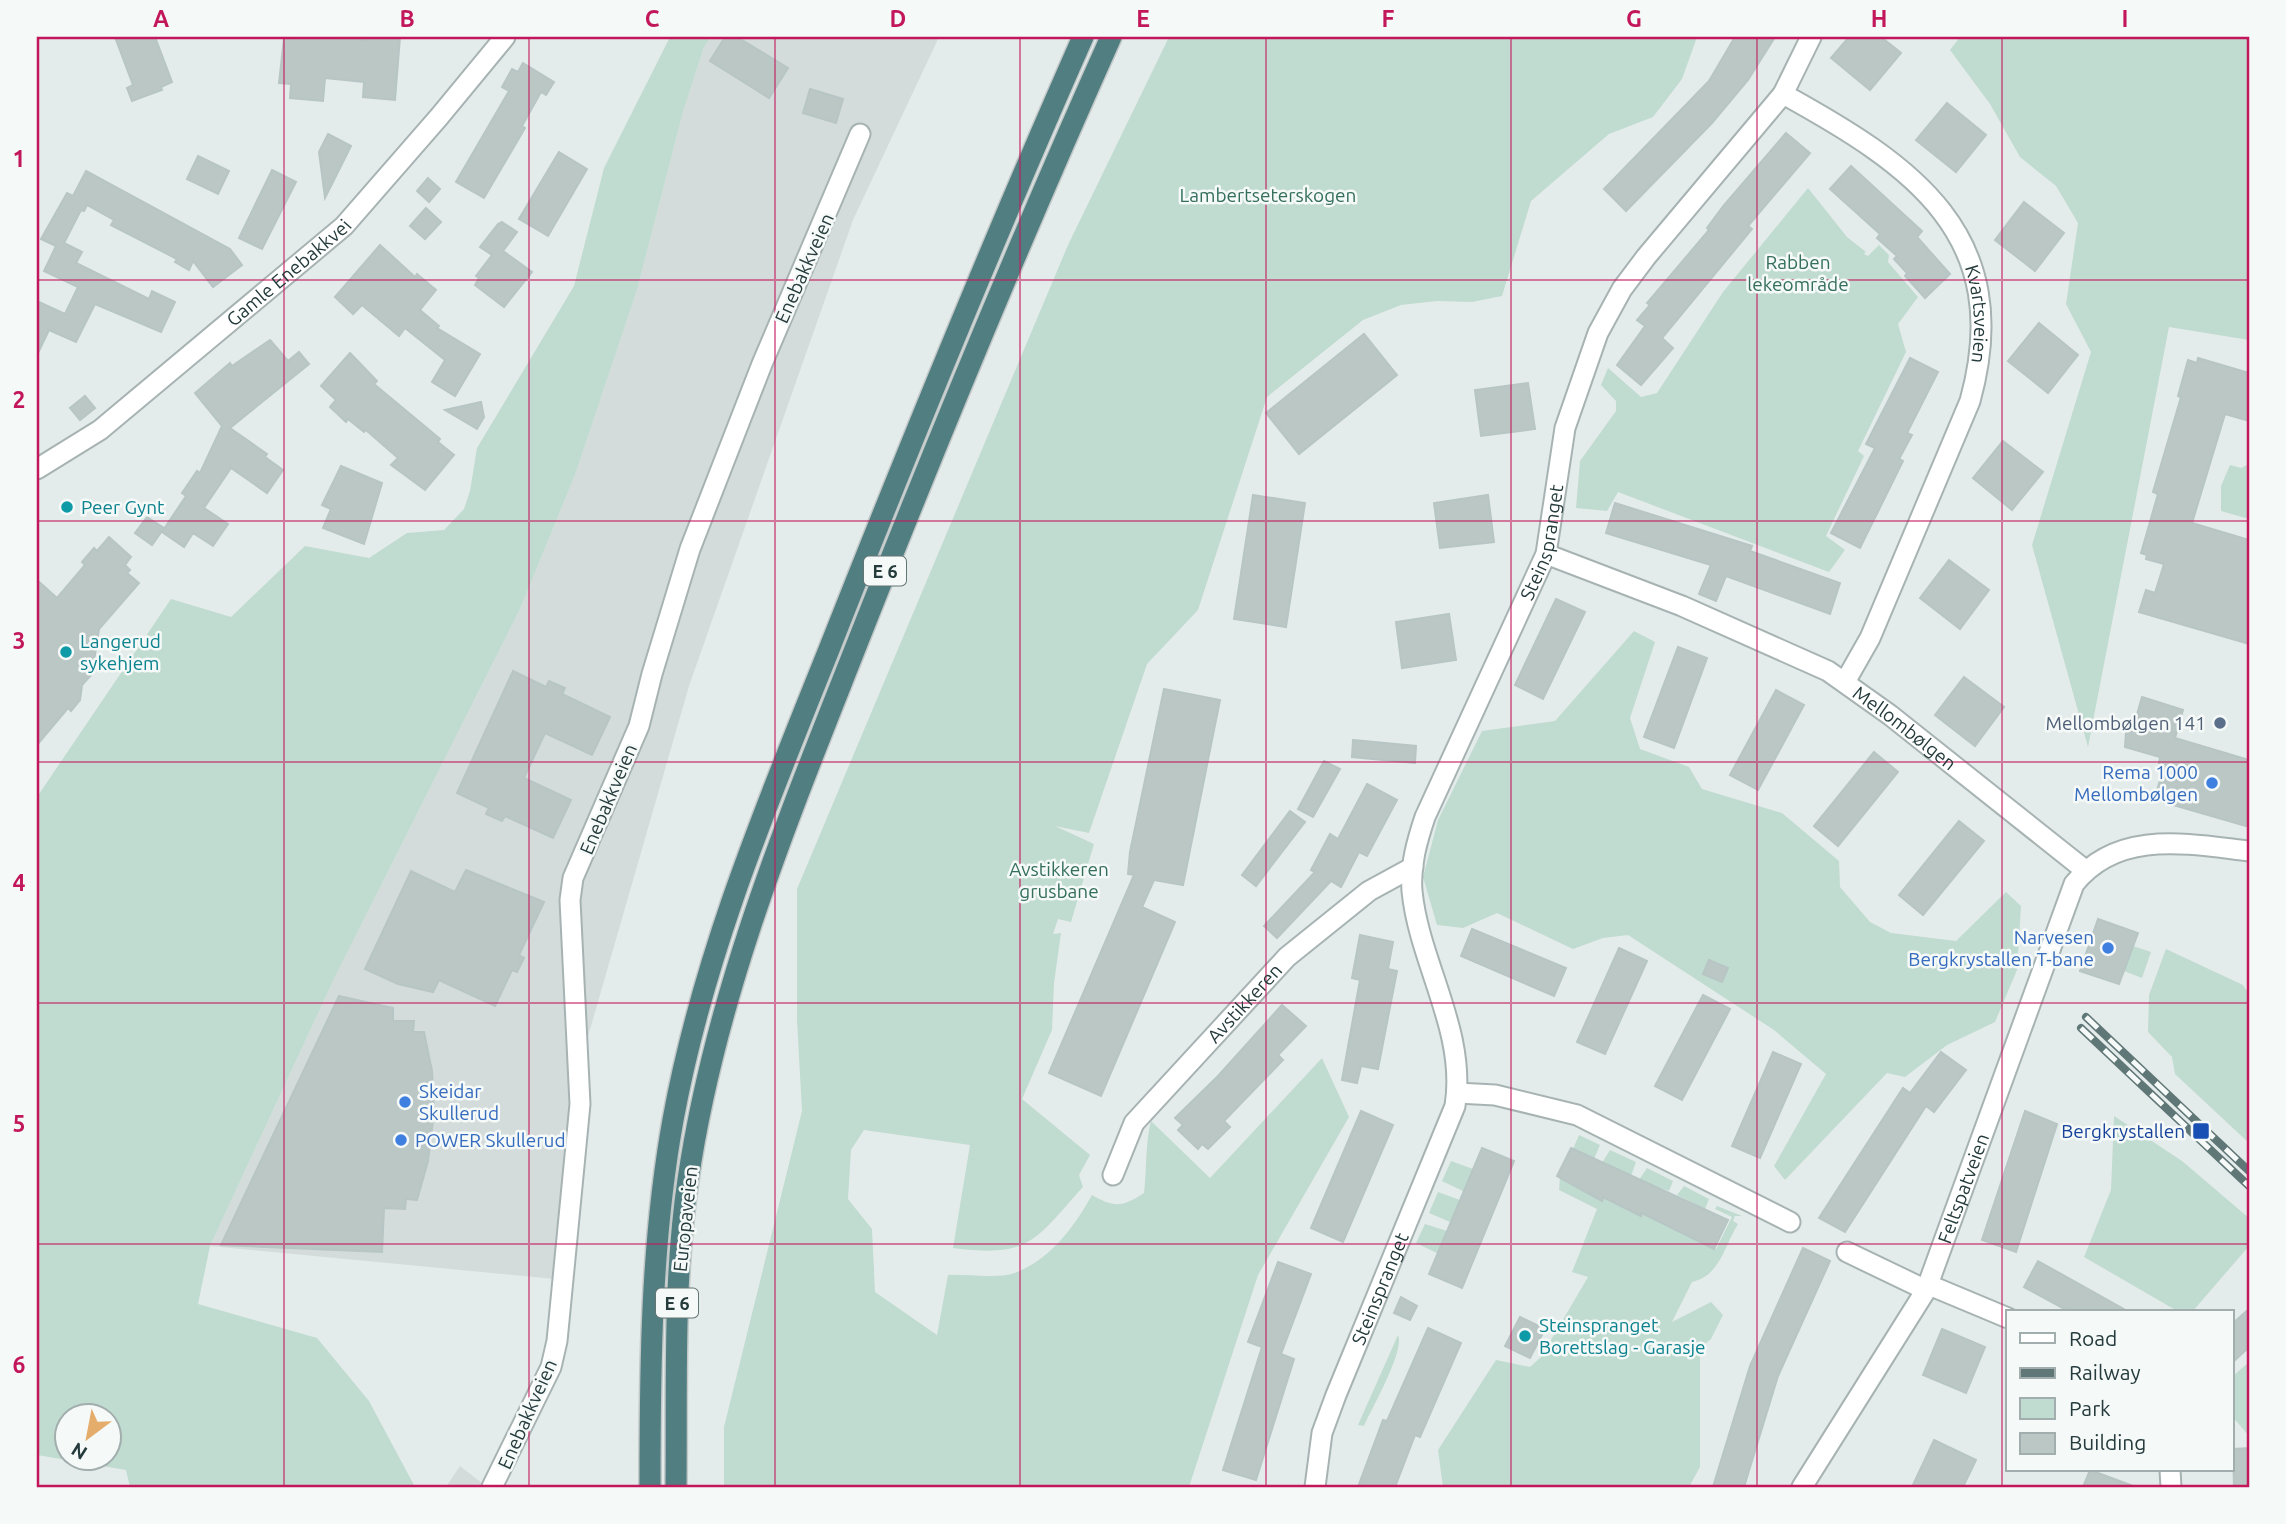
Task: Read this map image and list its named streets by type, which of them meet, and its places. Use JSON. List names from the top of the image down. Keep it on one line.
{"streets":{"highway":["E 6","Europaveien"],"street":["Enebakkveien","Gamle Enebakkvei","Kvartsveien","Steinspranget","Mellombølgen","Avstikkeren","Feltspatveien"]},"crossings":[["Kvartsveien","Steinspranget"],["Kvartsveien","Mellombølgen"],["Steinspranget","Mellombølgen"],["Steinspranget","Avstikkeren"],["Mellombølgen","Feltspatveien"]],"parks":["Lambertseterskogen","Rabben lekeområde","Avstikkeren grusbane"],"places":{"other":["Peer Gynt","Langerud sykehjem","Mellombølgen 141","Rema 1000 Mellombølgen","Narvesen Bergkrystallen T-bane","Skeidar Skullerud","POWER Skullerud","Steinspranget Borettslag - Garasje"],"transit":["Bergkrystallen"]},"legend":["Road","Railway","Park","Building"],"north":"bottom left","grid":{"columns":["A","B","C","D","E","F","G","H","I"],"rows":["1","2","3","4","5","6"]}}
